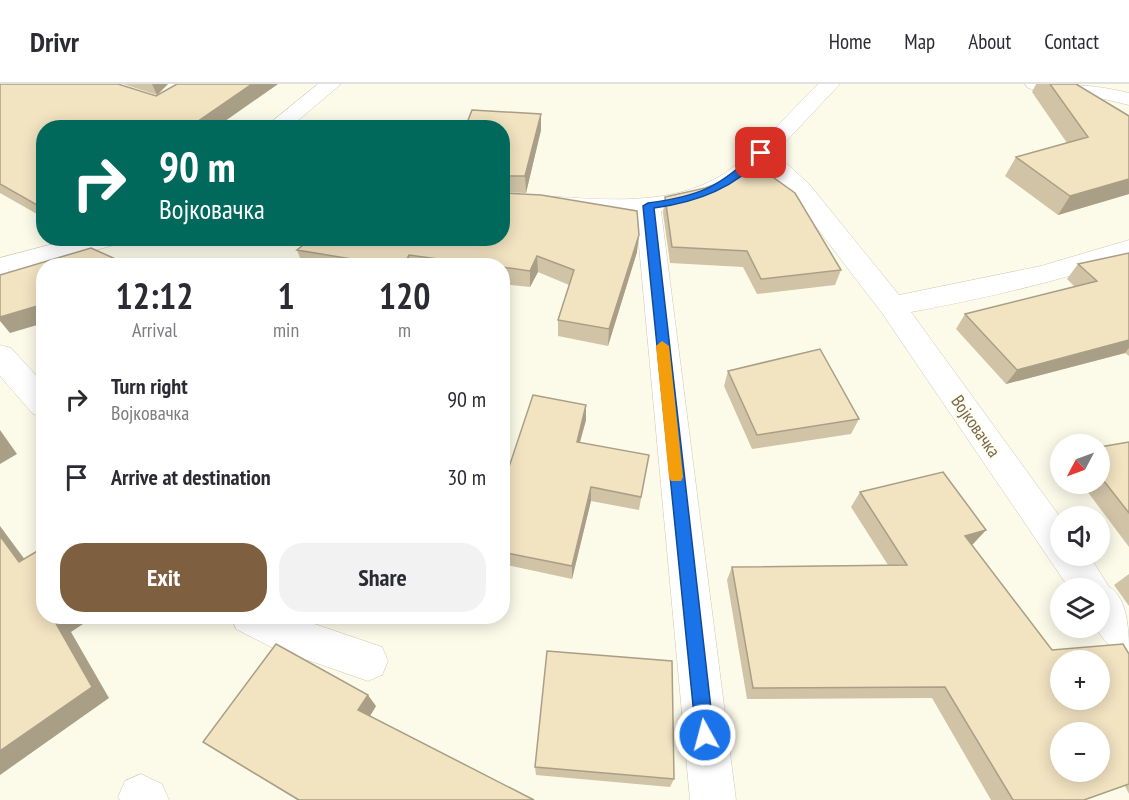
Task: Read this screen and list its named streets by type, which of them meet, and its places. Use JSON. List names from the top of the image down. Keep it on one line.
{"streets":{"street":["Војковачка"]},"north":"bottom left","page":{"header":"Drivr","nav":["Home","Map","About","Contact"],"turn":["90 m","Војковачка"],"eta":["12:12","Arrival","1","min","120","m"],"list":[{"name":"Turn right","note":"Војковачка","value":"90 m"},{"name":"Arrive at destination","value":"30 m"}],"map_buttons":["+","−"],"buttons":["Exit","Share"]}}
